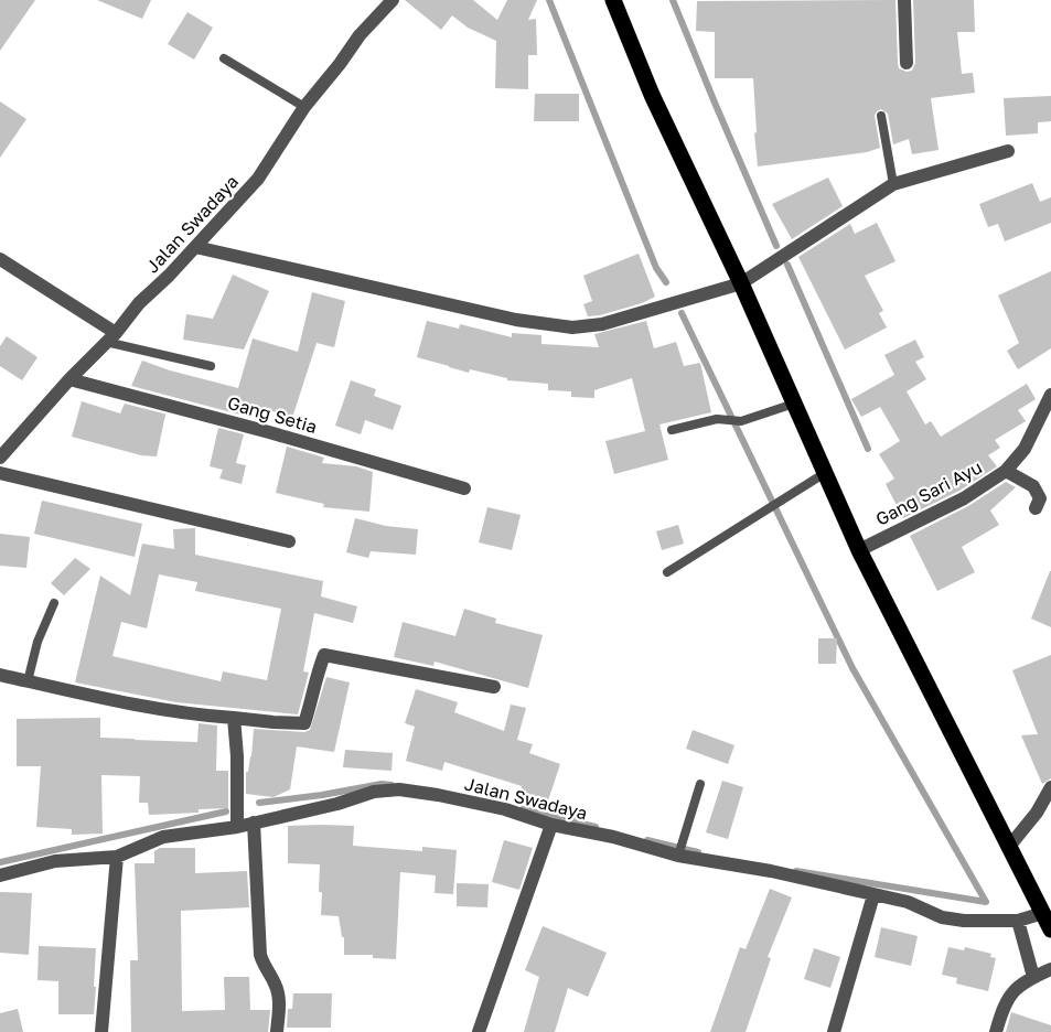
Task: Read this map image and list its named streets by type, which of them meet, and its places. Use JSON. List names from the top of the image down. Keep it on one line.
{"streets":{"street":["Jalan Swadaya","Gang Setia","Gang Sari Ayu"]},"crossings":[["Jalan Swadaya","Gang Setia"]]}
